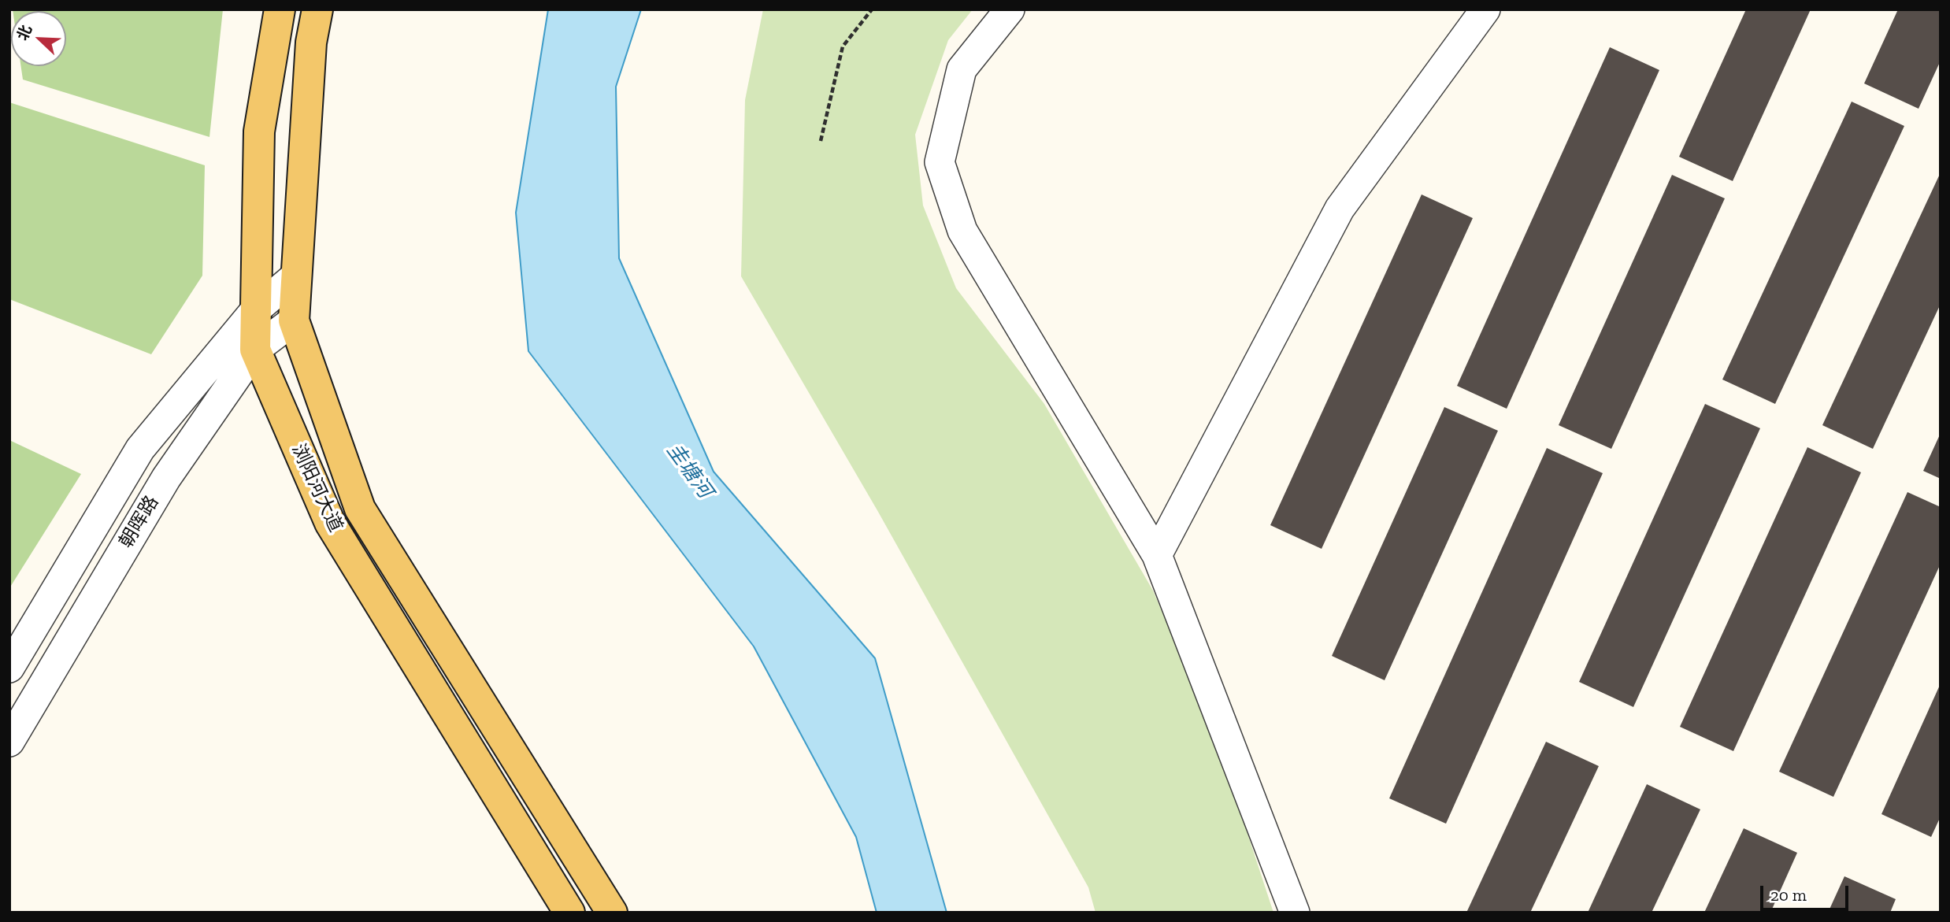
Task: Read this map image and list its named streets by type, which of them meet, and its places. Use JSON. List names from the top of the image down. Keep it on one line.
{"streets":{"main road":["浏阳河大道"],"street":["朝晖路"]},"crossings":[["浏阳河大道","朝晖路"]],"water":["圭塘河"],"scale_bar":"20 m","north":"top left"}
